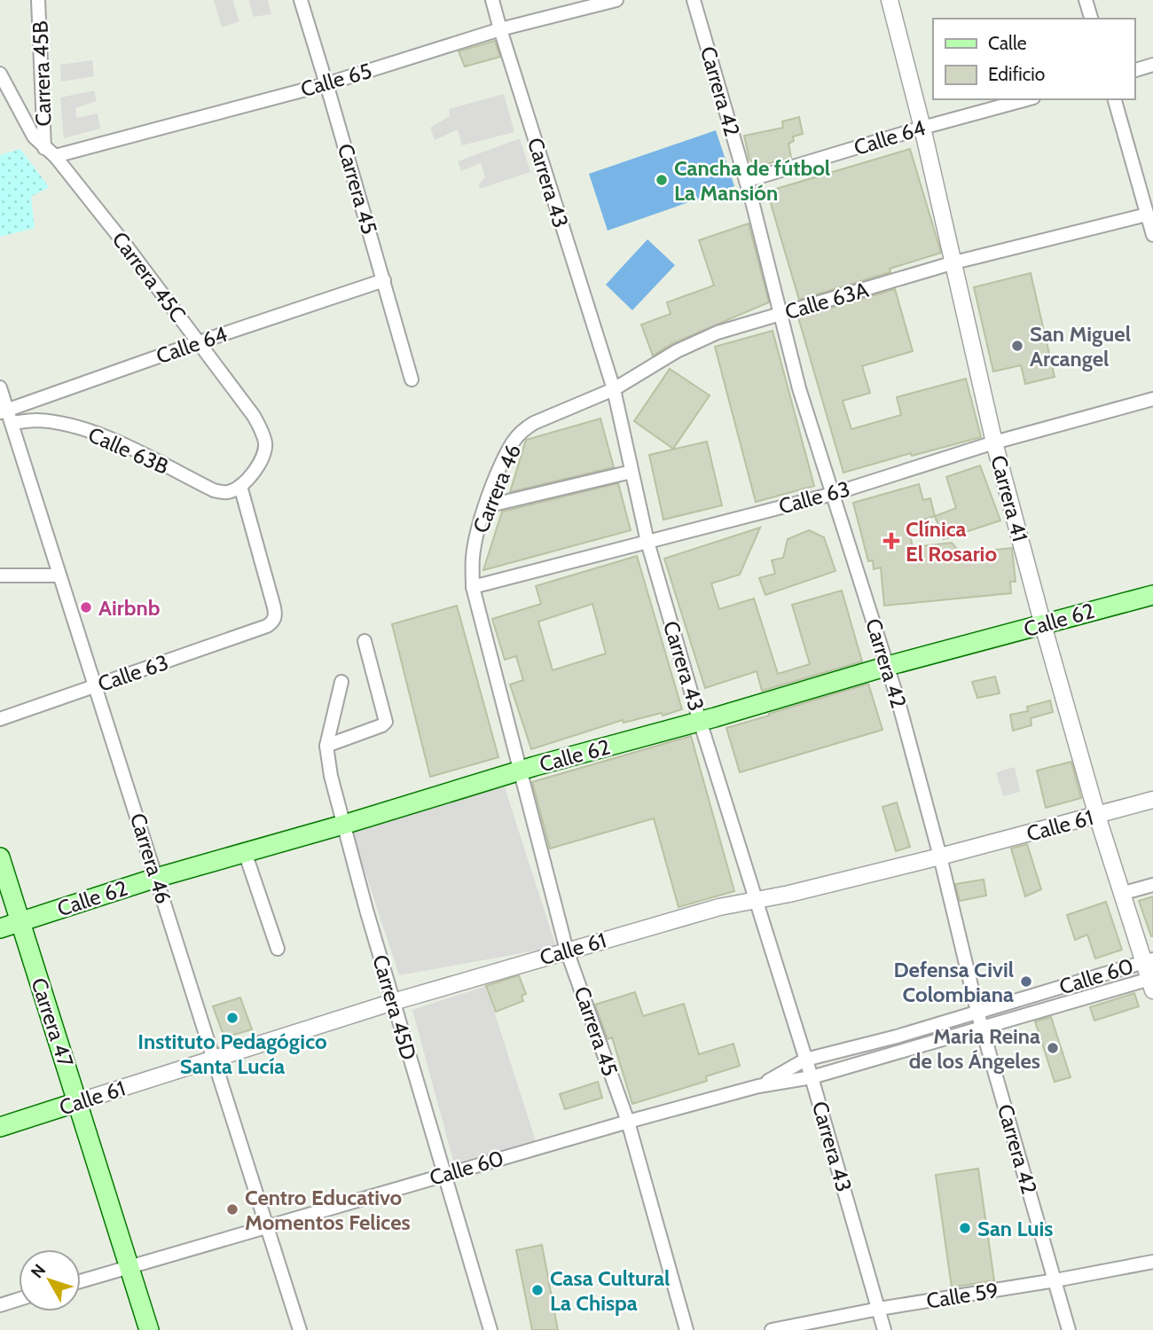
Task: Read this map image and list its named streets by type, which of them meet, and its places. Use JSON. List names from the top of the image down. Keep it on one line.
{"streets":{"main road":["Calle 62","Calle 61","Carrera 47"],"street":["Carrera 45B","Calle 65","Carrera 42","Calle 64","Carrera 43","Carrera 45","Carrera 45C","Calle 63A","Calle 63B","Carrera 46","Calle 63","Carrera 41","Calle 60","Carrera 45D","Calle 59"]},"crossings":[["Carrera 45B","Carrera 45C"],["Calle 65","Carrera 43"],["Calle 65","Carrera 45"],["Calle 65","Carrera 45C"],["Carrera 42","Calle 64"],["Carrera 42","Calle 63A"],["Carrera 42","Calle 63"],["Carrera 42","Calle 62"],["Carrera 42","Calle 61"],["Carrera 42","Calle 60"],["Carrera 42","Calle 59"],["Calle 64","Carrera 45"],["Calle 64","Carrera 45C"],["Calle 64","Carrera 46"],["Calle 64","Carrera 41"],["Carrera 43","Calle 63A"],["Carrera 43","Calle 63"],["Carrera 43","Calle 62"],["Carrera 43","Calle 61"],["Carrera 43","Calle 60"],["Carrera 43","Calle 59"],["Carrera 45","Carrera 46"],["Carrera 45","Calle 63"],["Carrera 45","Calle 62"],["Carrera 45","Calle 61"],["Carrera 45","Calle 60"],["Carrera 45C","Calle 63B"],["Carrera 45C","Calle 63"],["Calle 63A","Carrera 46"],["Calle 63A","Carrera 41"],["Calle 63B","Carrera 46"],["Calle 63B","Calle 63"],["Carrera 46","Calle 63"],["Carrera 46","Calle 62"],["Carrera 46","Calle 61"],["Carrera 46","Calle 60"],["Calle 63","Carrera 41"],["Carrera 41","Calle 62"],["Carrera 41","Calle 61"],["Carrera 41","Calle 60"],["Calle 62","Carrera 45D"],["Calle 62","Carrera 47"],["Calle 61","Carrera 45D"],["Calle 61","Carrera 47"],["Calle 60","Carrera 45D"],["Calle 60","Carrera 47"]],"places":{"other":["Cancha de fútbol La Mansión","San Miguel Arcangel","Airbnb","Defensa Civil Colombiana","Instituto Pedagógico Santa Lucía","Maria Reina de los Ángeles","Centro Educativo Momentos Felices","San Luis","Casa Cultural La Chispa"],"health":["Clínica El Rosario"]},"legend":["Calle","Edificio"],"north":"top left"}
